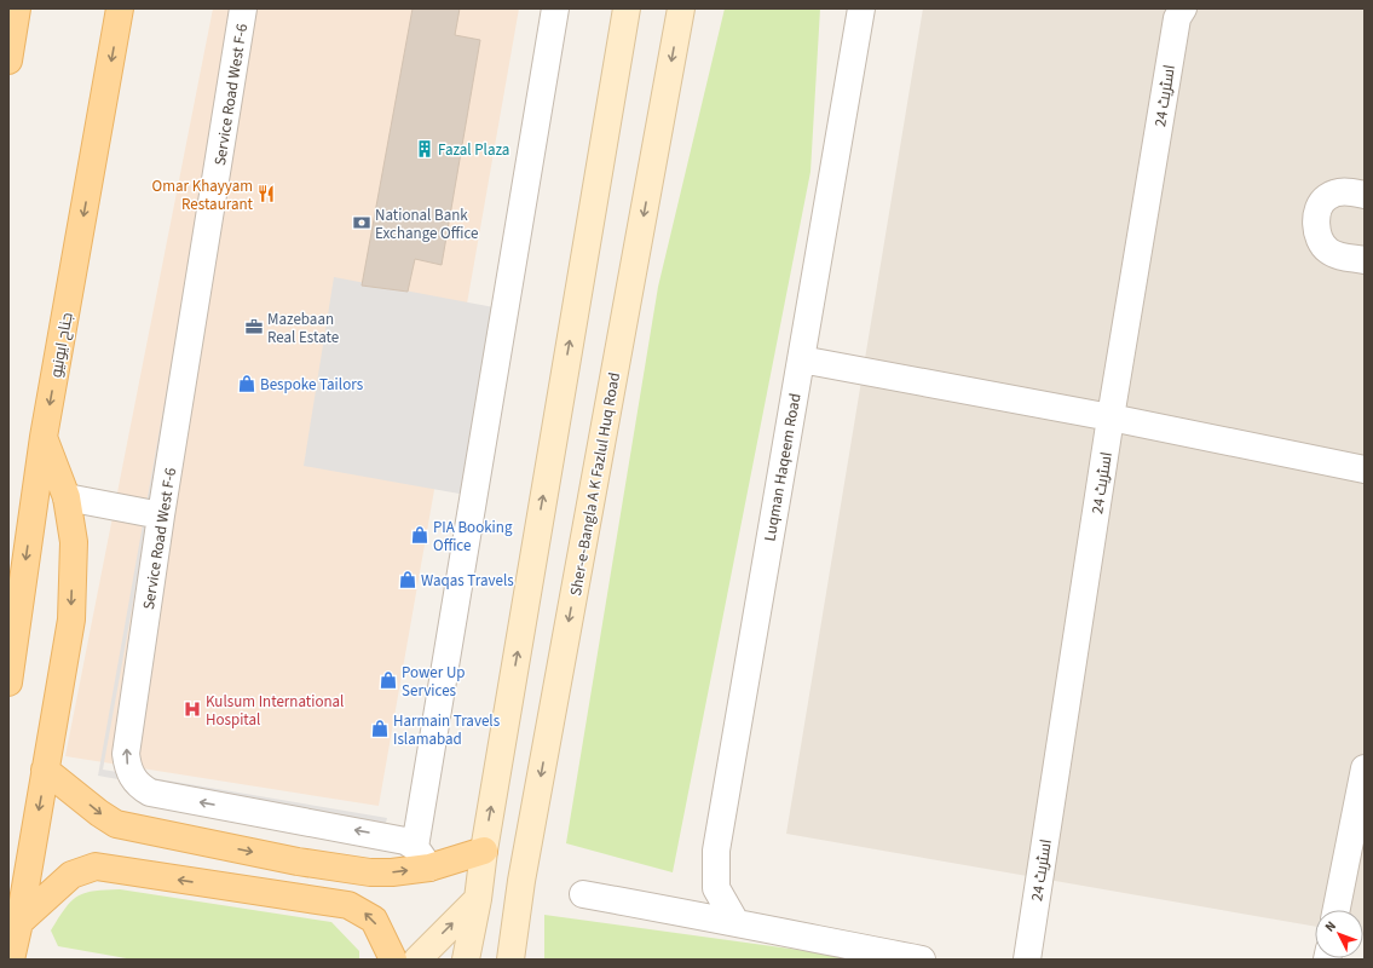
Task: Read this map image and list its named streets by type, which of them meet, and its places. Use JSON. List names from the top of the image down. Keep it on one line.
{"streets":{"main road":["جناح ایونیو","Sher-e-Bangla A K Fazlul Huq Road"],"street":["Service Road West F-6","اسٹریٹ 24","Luqman Haqeem Road"]},"places":{"building":["Fazal Plaza"],"restaurant":["Omar Khayyam Restaurant"],"bank":["National Bank Exchange Office"],"office":["Mazebaan Real Estate"],"shop":["Bespoke Tailors","PIA Booking Office","Waqas Travels","Power Up Services","Harmain Travels Islamabad"],"hospital":["Kulsum International Hospital"]},"north":"top left"}
